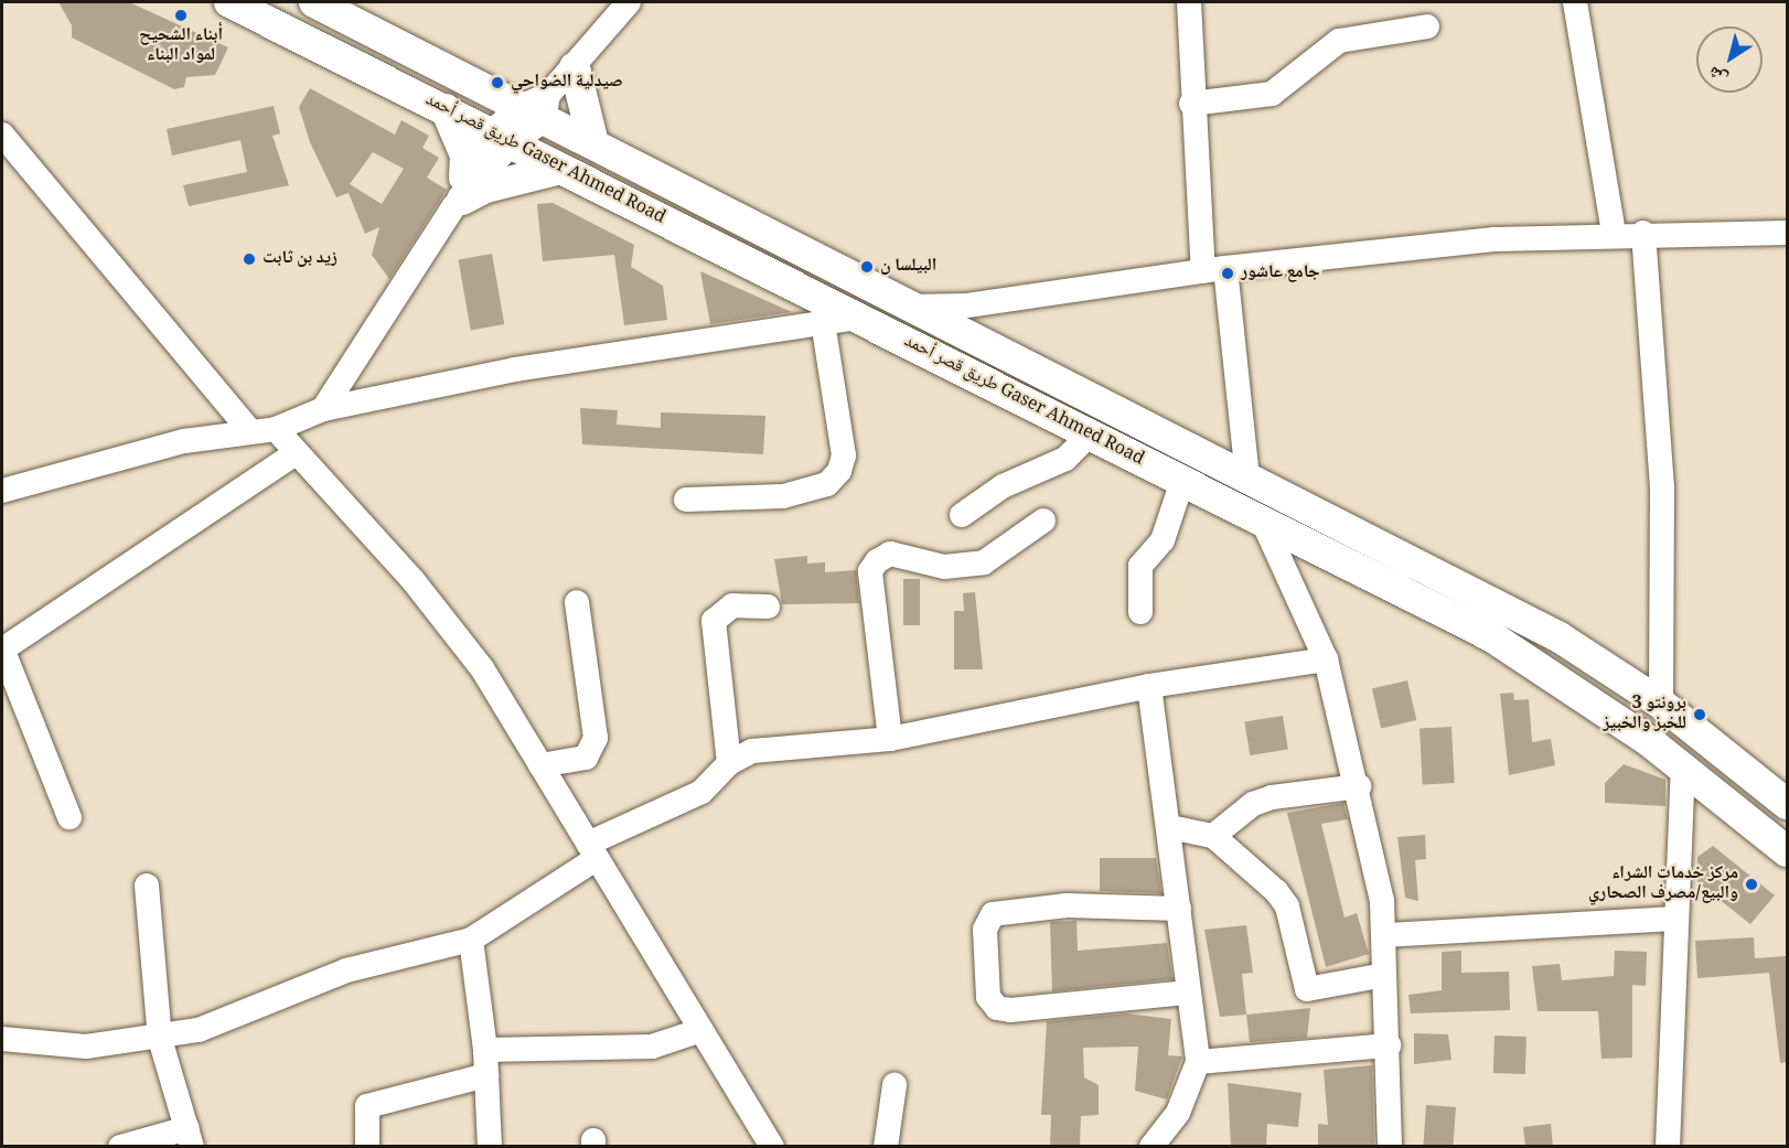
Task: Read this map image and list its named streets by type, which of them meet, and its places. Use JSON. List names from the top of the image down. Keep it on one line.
{"streets":{"main road":["طريق قصر أحمد Gaser Ahmed Road"]},"places":["أبناء الشحيح لمواد البناء","صيدلية الضواحي","زيد بن ثابت","البيلسا ن","جامع عاشور","برونتو 3 للخبز والخبيز","مركز خدمات الشراء والبيع/مصرف الصحاري"],"north":"bottom left"}
